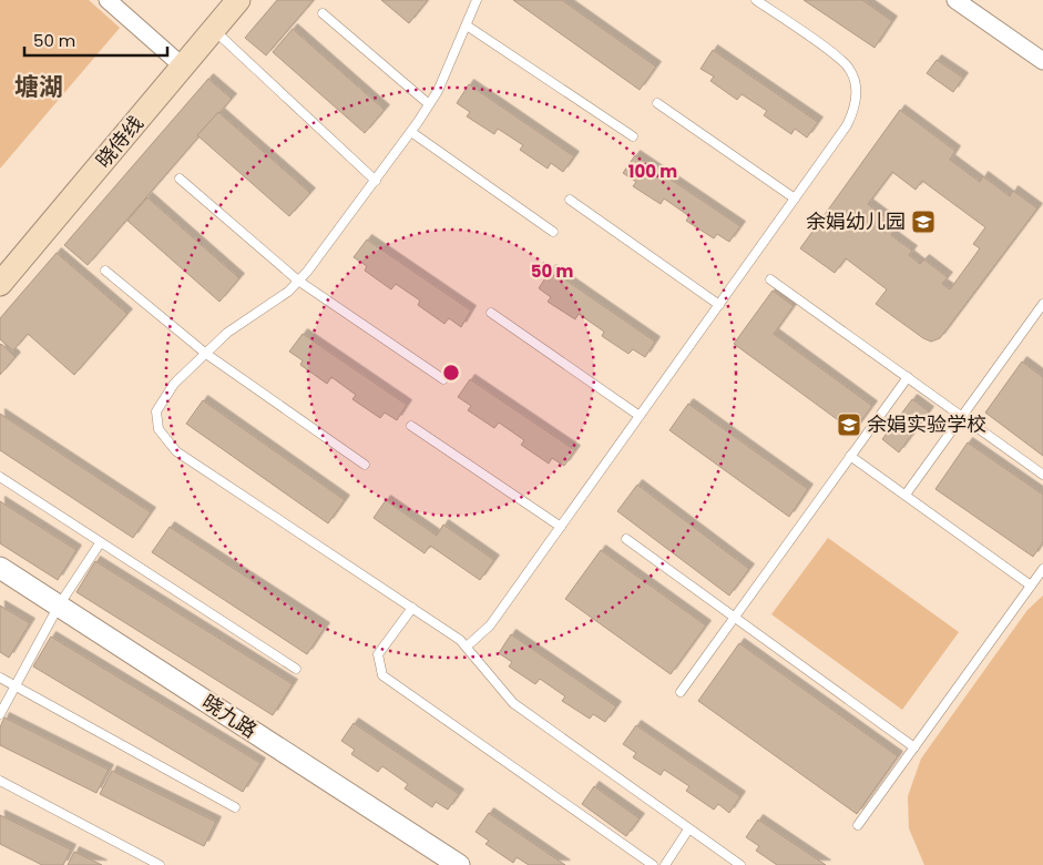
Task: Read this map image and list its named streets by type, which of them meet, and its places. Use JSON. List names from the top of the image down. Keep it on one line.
{"streets":{"main road":["晓侍线"],"street":["晓九路"]},"districts":["塘湖"],"places":{"school or university":["余娟幼儿园","余娟实验学校"]},"scale_bar":"50 m","rings":["100 m","50 m"]}
